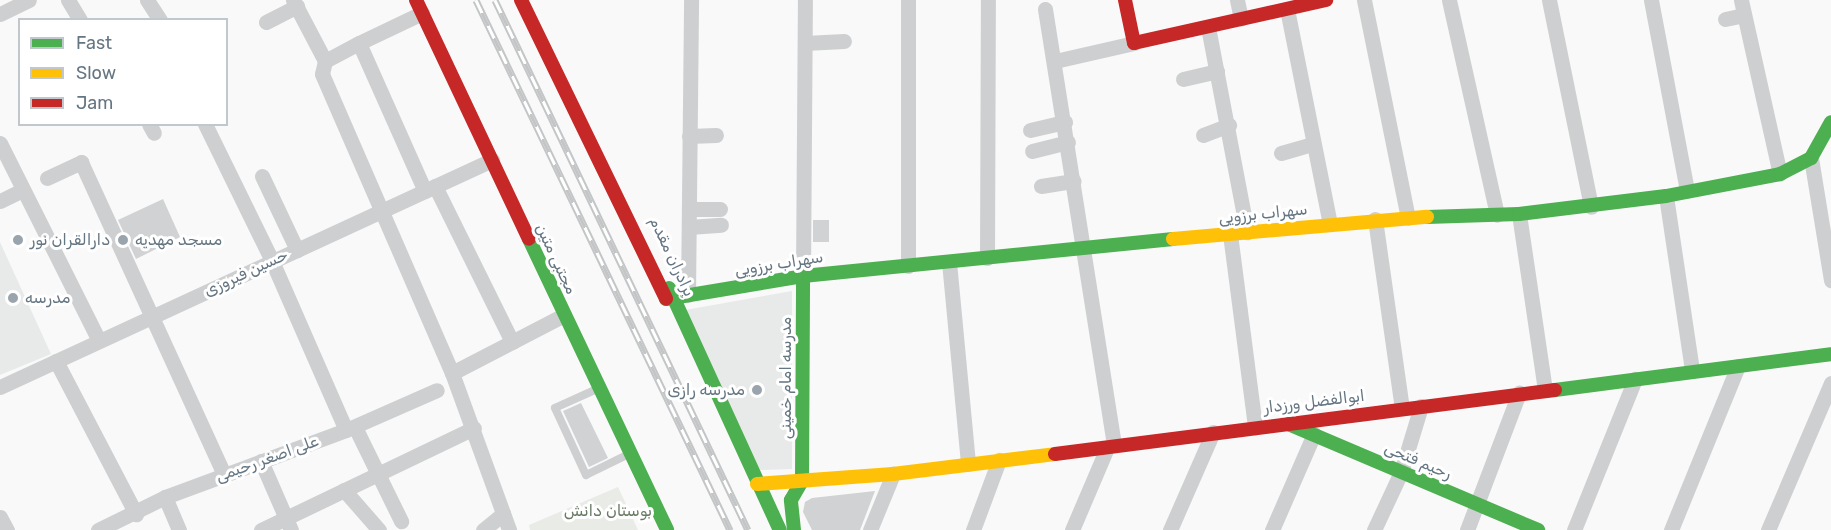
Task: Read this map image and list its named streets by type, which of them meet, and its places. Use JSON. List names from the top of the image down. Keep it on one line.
{"streets":{"main road":["سهراب برزویی","برادران مقدم","مجتبی متین","مدرسه امام خمینی","ابوالفضل ورزدار","رحیم فتحی"],"street":["حسین فیروزی","علی اصغر رحیمی"]},"crossings":[["سهراب برزویی","برادران مقدم"],["سهراب برزویی","مدرسه امام خمینی"],["برادران مقدم","ابوالفضل ورزدار"],["مجتبی متین","حسین فیروزی"],["مدرسه امام خمینی","ابوالفضل ورزدار"],["ابوالفضل ورزدار","رحیم فتحی"]],"parks":["بوستان دانش"],"places":["دارالقران نور","مسجد مهدیه","مدرسه","مدرسه رازی"],"legend":["Fast","Slow","Jam"]}
